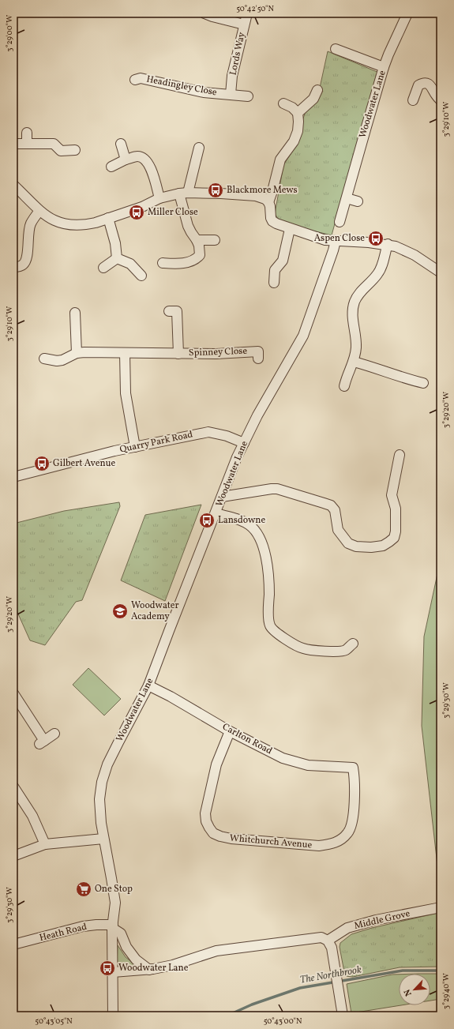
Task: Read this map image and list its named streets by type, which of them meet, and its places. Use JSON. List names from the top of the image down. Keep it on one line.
{"streets":{"street":["Lords Way","Headingley Close","Woodwater Lane","Spinney Close","Quarry Park Road","Carlton Road","Whitchurch Avenue","Middle Grove","Heath Road"]},"crossings":[["Lords Way","Headingley Close"],["Woodwater Lane","Quarry Park Road"],["Woodwater Lane","Carlton Road"],["Woodwater Lane","Heath Road"],["Carlton Road","Whitchurch Avenue"]],"water":["The Northbrook"],"places":{"bus stop":["Blackmore Mews","Miller Close","Aspen Close","Gilbert Avenue","Lansdowne","Woodwater Lane"],"school or university":["Woodwater Academy"],"supermarket":["One Stop"]},"north":"bottom left","coordinates":["50°42'50\"N","3°29'00\"W","3°29'10\"W","3°29'20\"W","3°29'30\"W","3°29'40\"W","50°43'05\"N","50°43'00\"N"]}
